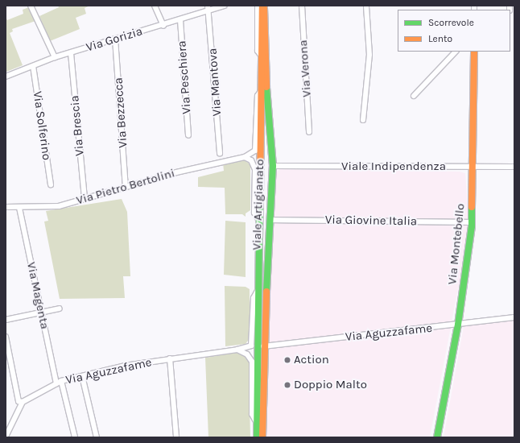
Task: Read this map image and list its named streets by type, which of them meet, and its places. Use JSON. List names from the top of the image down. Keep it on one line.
{"streets":{"street":["Via Gorizia","Via Verona","Via Peschiera","Via Mantova","Via Bezzecca","Via Solferino","Via Brescia","Viale Indipendenza","Via Pietro Bertolini","Viale Artigianato","Via Giovine Italia","Via Montebello","Via Magenta","Via Aguzzafame"]},"crossings":[["Via Gorizia","Via Peschiera"],["Via Gorizia","Via Mantova"],["Via Gorizia","Via Bezzecca"],["Via Gorizia","Via Solferino"],["Via Gorizia","Via Brescia"],["Via Bezzecca","Via Pietro Bertolini"],["Via Brescia","Via Pietro Bertolini"],["Viale Indipendenza","Viale Artigianato"],["Viale Indipendenza","Via Montebello"],["Via Pietro Bertolini","Via Magenta"],["Viale Artigianato","Via Giovine Italia"],["Viale Artigianato","Via Aguzzafame"],["Via Giovine Italia","Via Montebello"],["Via Montebello","Via Aguzzafame"],["Via Magenta","Via Aguzzafame"]],"places":["Action","Doppio Malto"],"legend":["Scorrevole","Lento"]}
